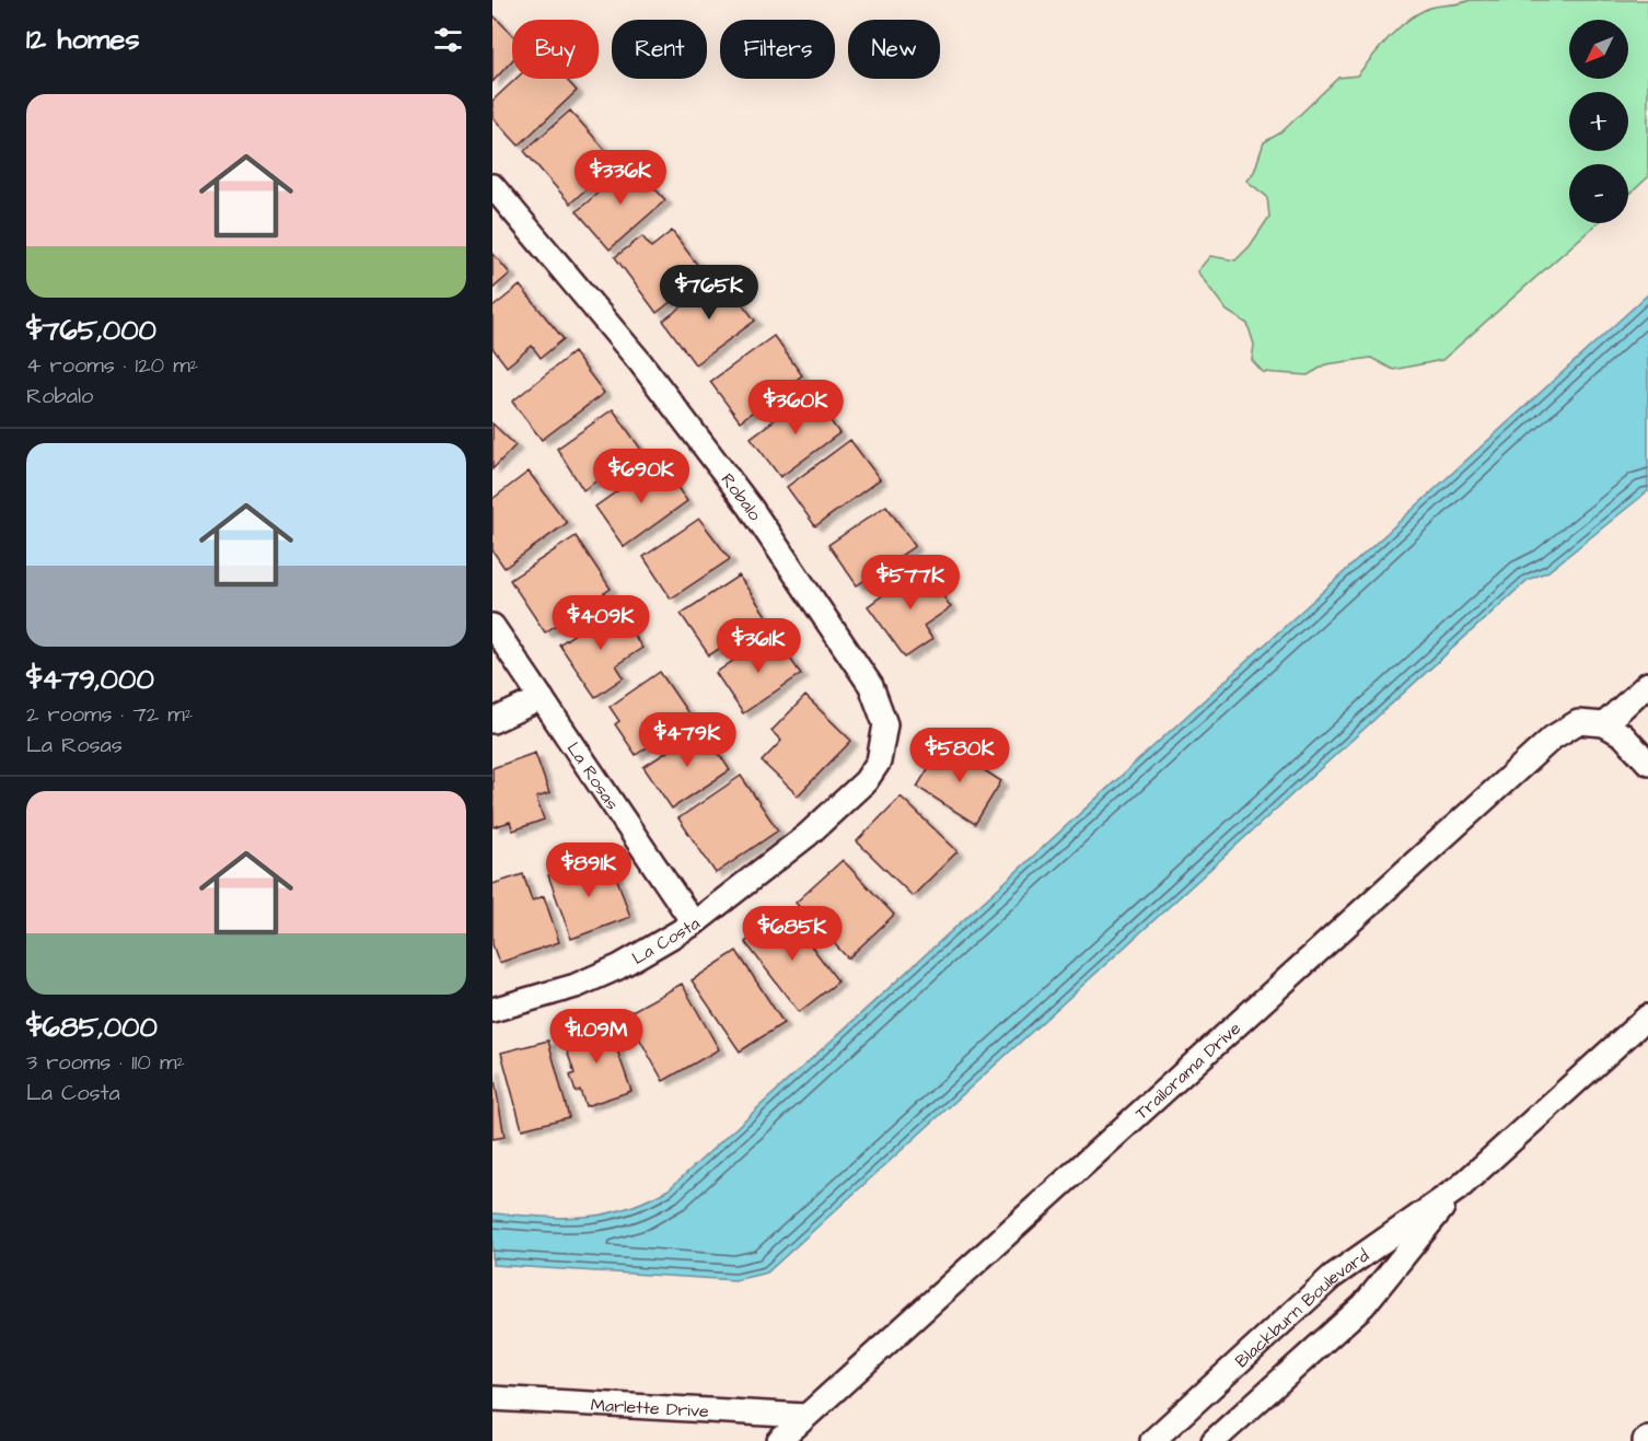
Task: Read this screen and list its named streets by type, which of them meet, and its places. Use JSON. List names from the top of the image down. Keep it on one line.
{"streets":{"street":["Robalo","La Rosas","La Costa","Trailorama Drive","Blackburn Boulevard","Marlette Drive"]},"crossings":[["Robalo","La Costa"],["La Rosas","La Costa"],["Trailorama Drive","Marlette Drive"]],"north":"bottom left","page":{"heading":"12 homes","map_buttons":["+","−"],"chip":["Buy","Rent","Filters","New"],"list":[{"name":"$765,000","note":"4 rooms · 120 m² · Robalo"},{"name":"$479,000","note":"2 rooms · 72 m² · La Rosas"},{"name":"$685,000","note":"3 rooms · 110 m² · La Costa"}],"price":["$336K","$765K","$360K","$690K","$577K","$409K","$361K","$479K","$580K","$891K","$685K","$1.09M"]}}
